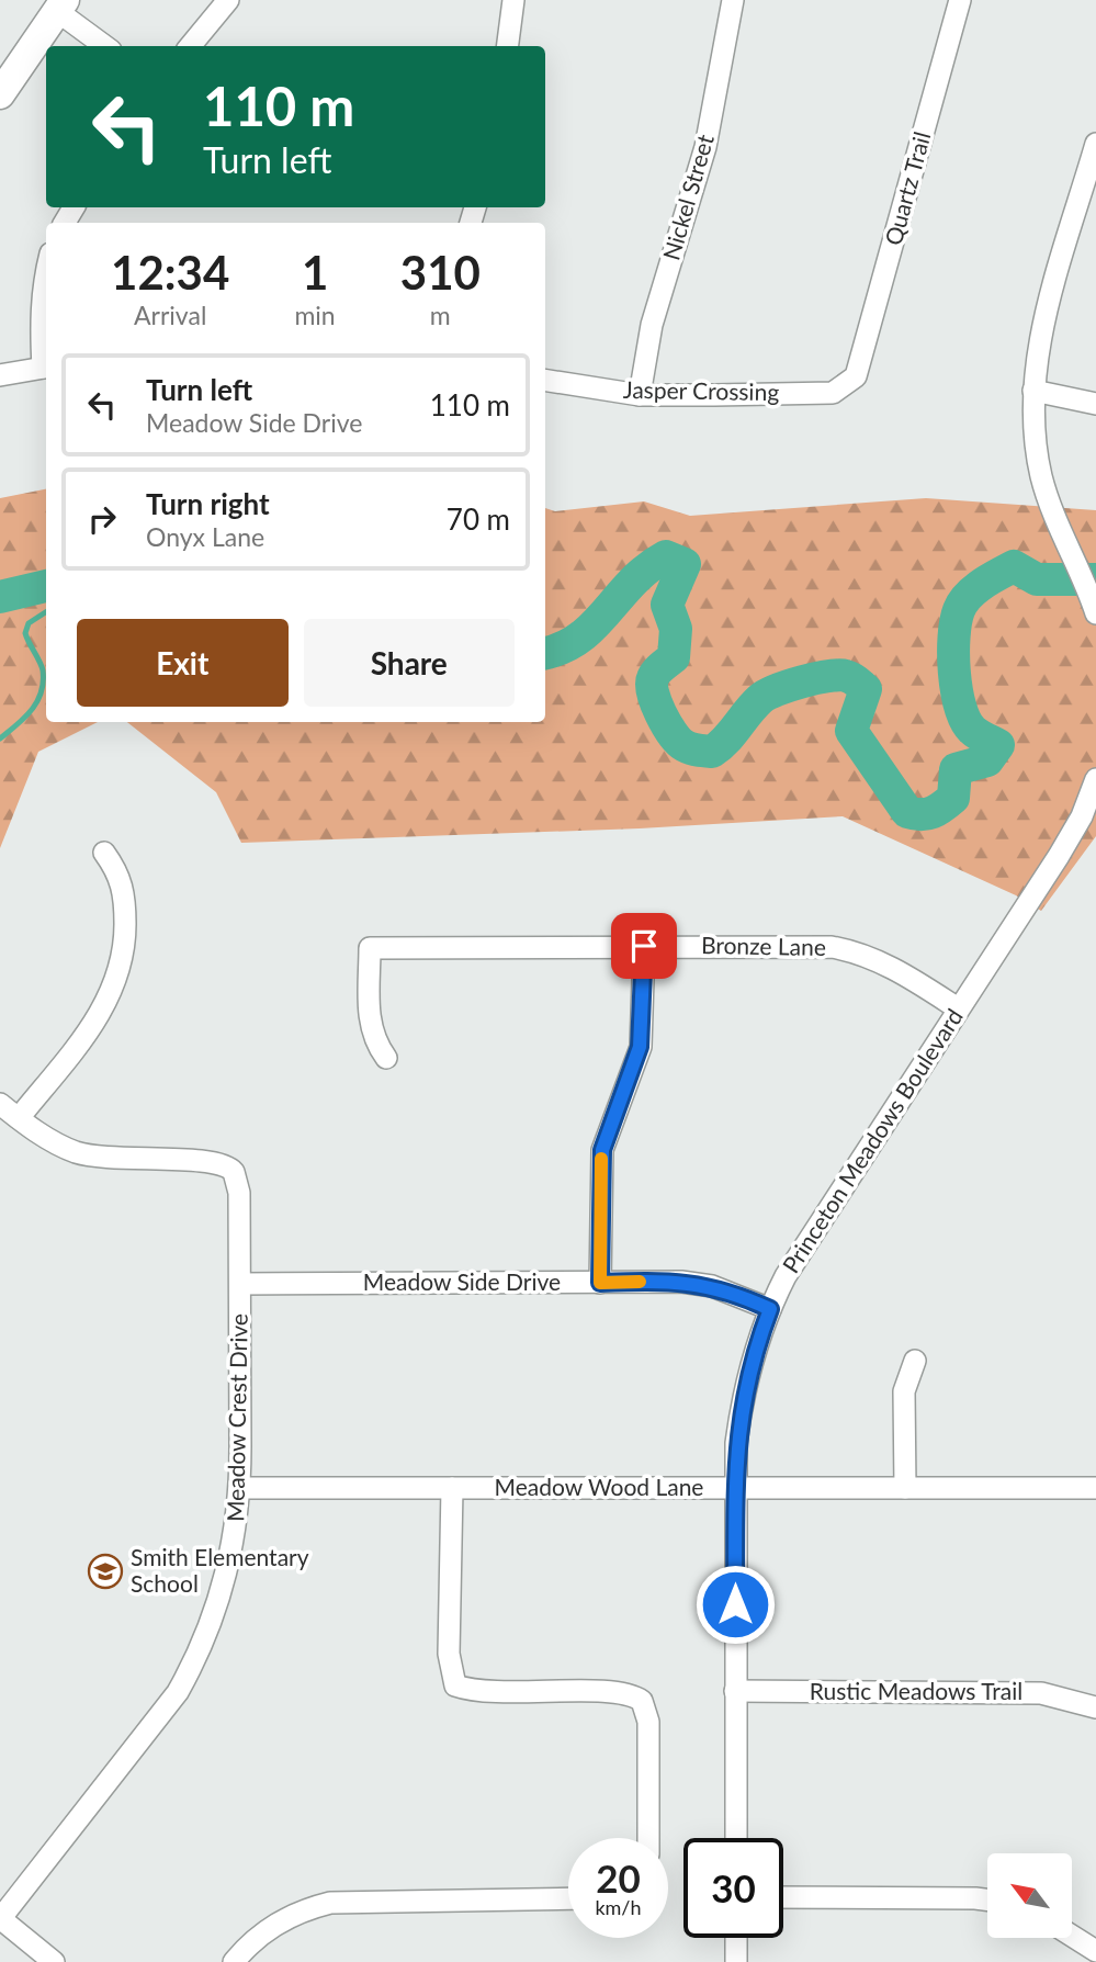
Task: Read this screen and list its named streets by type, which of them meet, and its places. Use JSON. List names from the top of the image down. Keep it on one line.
{"streets":{"street":["Quartz Trail","Nickel Street","Jasper Crossing","Bronze Lane","Princeton Meadows Boulevard","Meadow Side Drive","Meadow Crest Drive","Meadow Wood Lane","Rustic Meadows Trail"]},"crossings":[["Quartz Trail","Jasper Crossing"],["Nickel Street","Jasper Crossing"],["Bronze Lane","Princeton Meadows Boulevard"],["Princeton Meadows Boulevard","Meadow Side Drive"],["Princeton Meadows Boulevard","Meadow Wood Lane"],["Princeton Meadows Boulevard","Rustic Meadows Trail"],["Meadow Side Drive","Meadow Crest Drive"],["Meadow Crest Drive","Meadow Wood Lane"]],"places":{"school or university":["Smith Elementary School"]},"north":"top left","page":{"turn":["110 m","Turn left"],"eta":["12:34","Arrival","1","min","310","m"],"list":[{"name":"Turn left","note":"Meadow Side Drive","value":"110 m"},{"name":"Turn right","note":"Onyx Lane","value":"70 m"}],"buttons":["Exit","Share"],"speed":"20 km/h","limit":"30"}}
